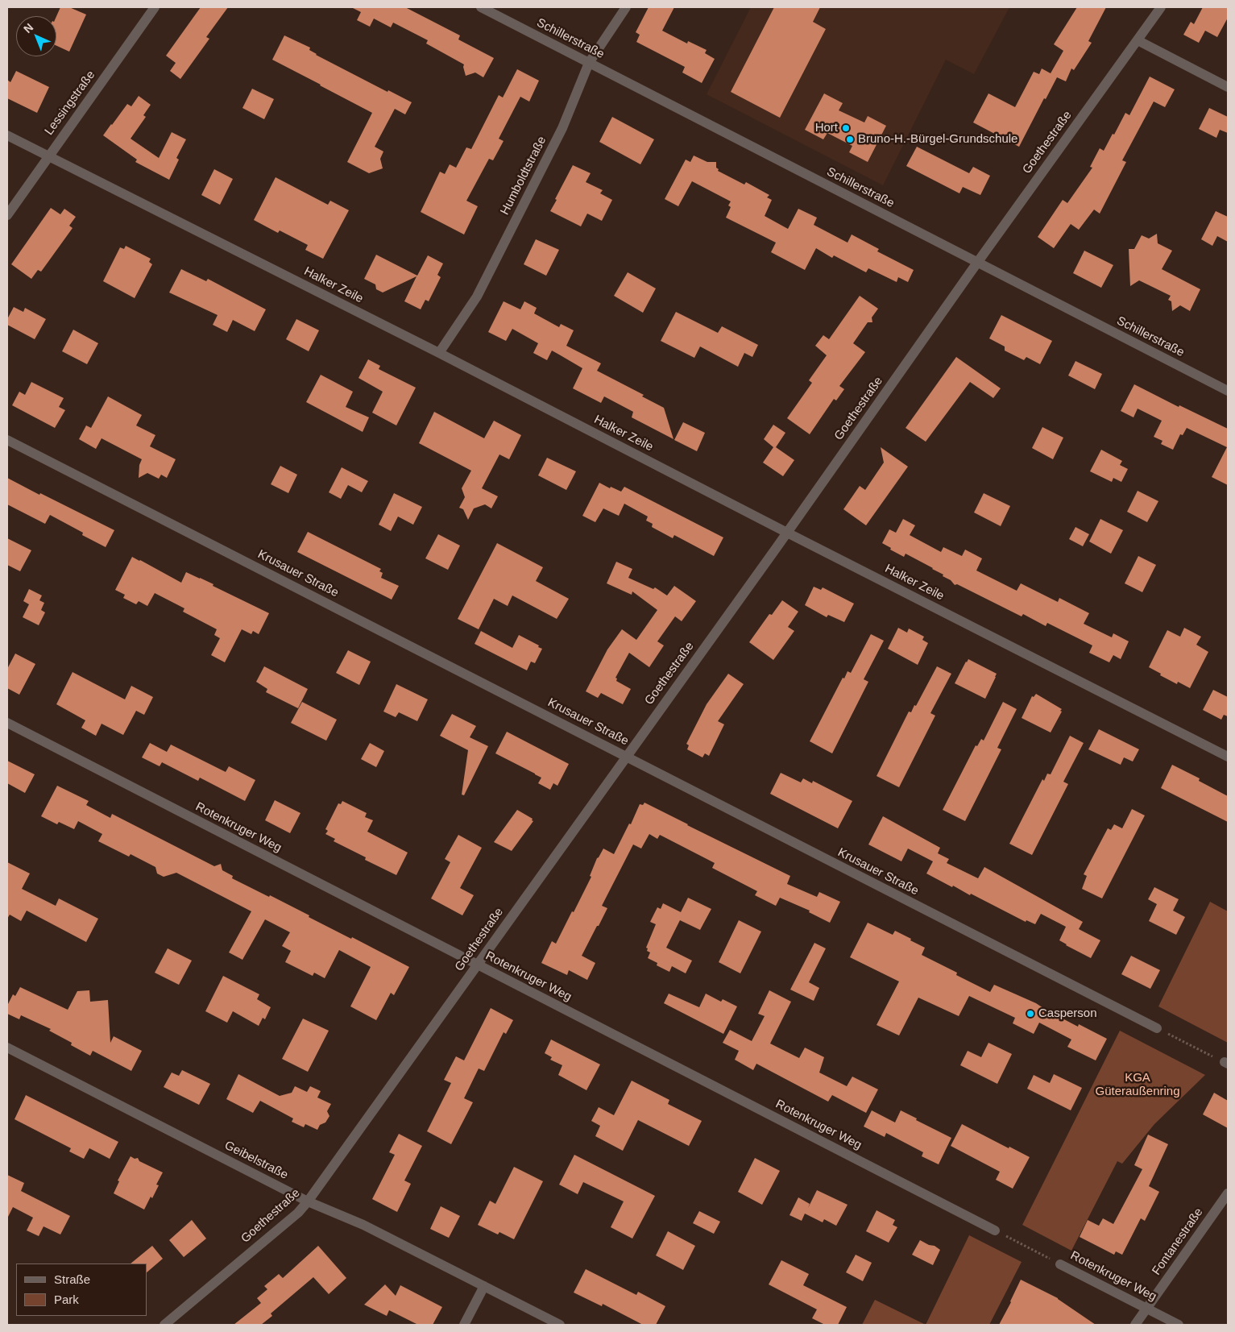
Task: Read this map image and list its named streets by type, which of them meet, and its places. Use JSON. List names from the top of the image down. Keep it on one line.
{"streets":{"street":["Schillerstraße","Lessingstraße","Goethestraße","Humboldtstraße","Halker Zeile","Krusauer Straße","Rotenkruger Weg","Geibelstraße","Fontanestraße"]},"crossings":[["Schillerstraße","Goethestraße"],["Schillerstraße","Humboldtstraße"],["Lessingstraße","Halker Zeile"],["Goethestraße","Halker Zeile"],["Goethestraße","Krusauer Straße"],["Goethestraße","Rotenkruger Weg"],["Goethestraße","Geibelstraße"],["Humboldtstraße","Halker Zeile"],["Rotenkruger Weg","Fontanestraße"]],"parks":["KGA Güteraußenring"],"places":["Hort","Bruno-H.-Bürgel-Grundschule","Casperson"],"legend":["Straße","Park"],"north":"top left"}
